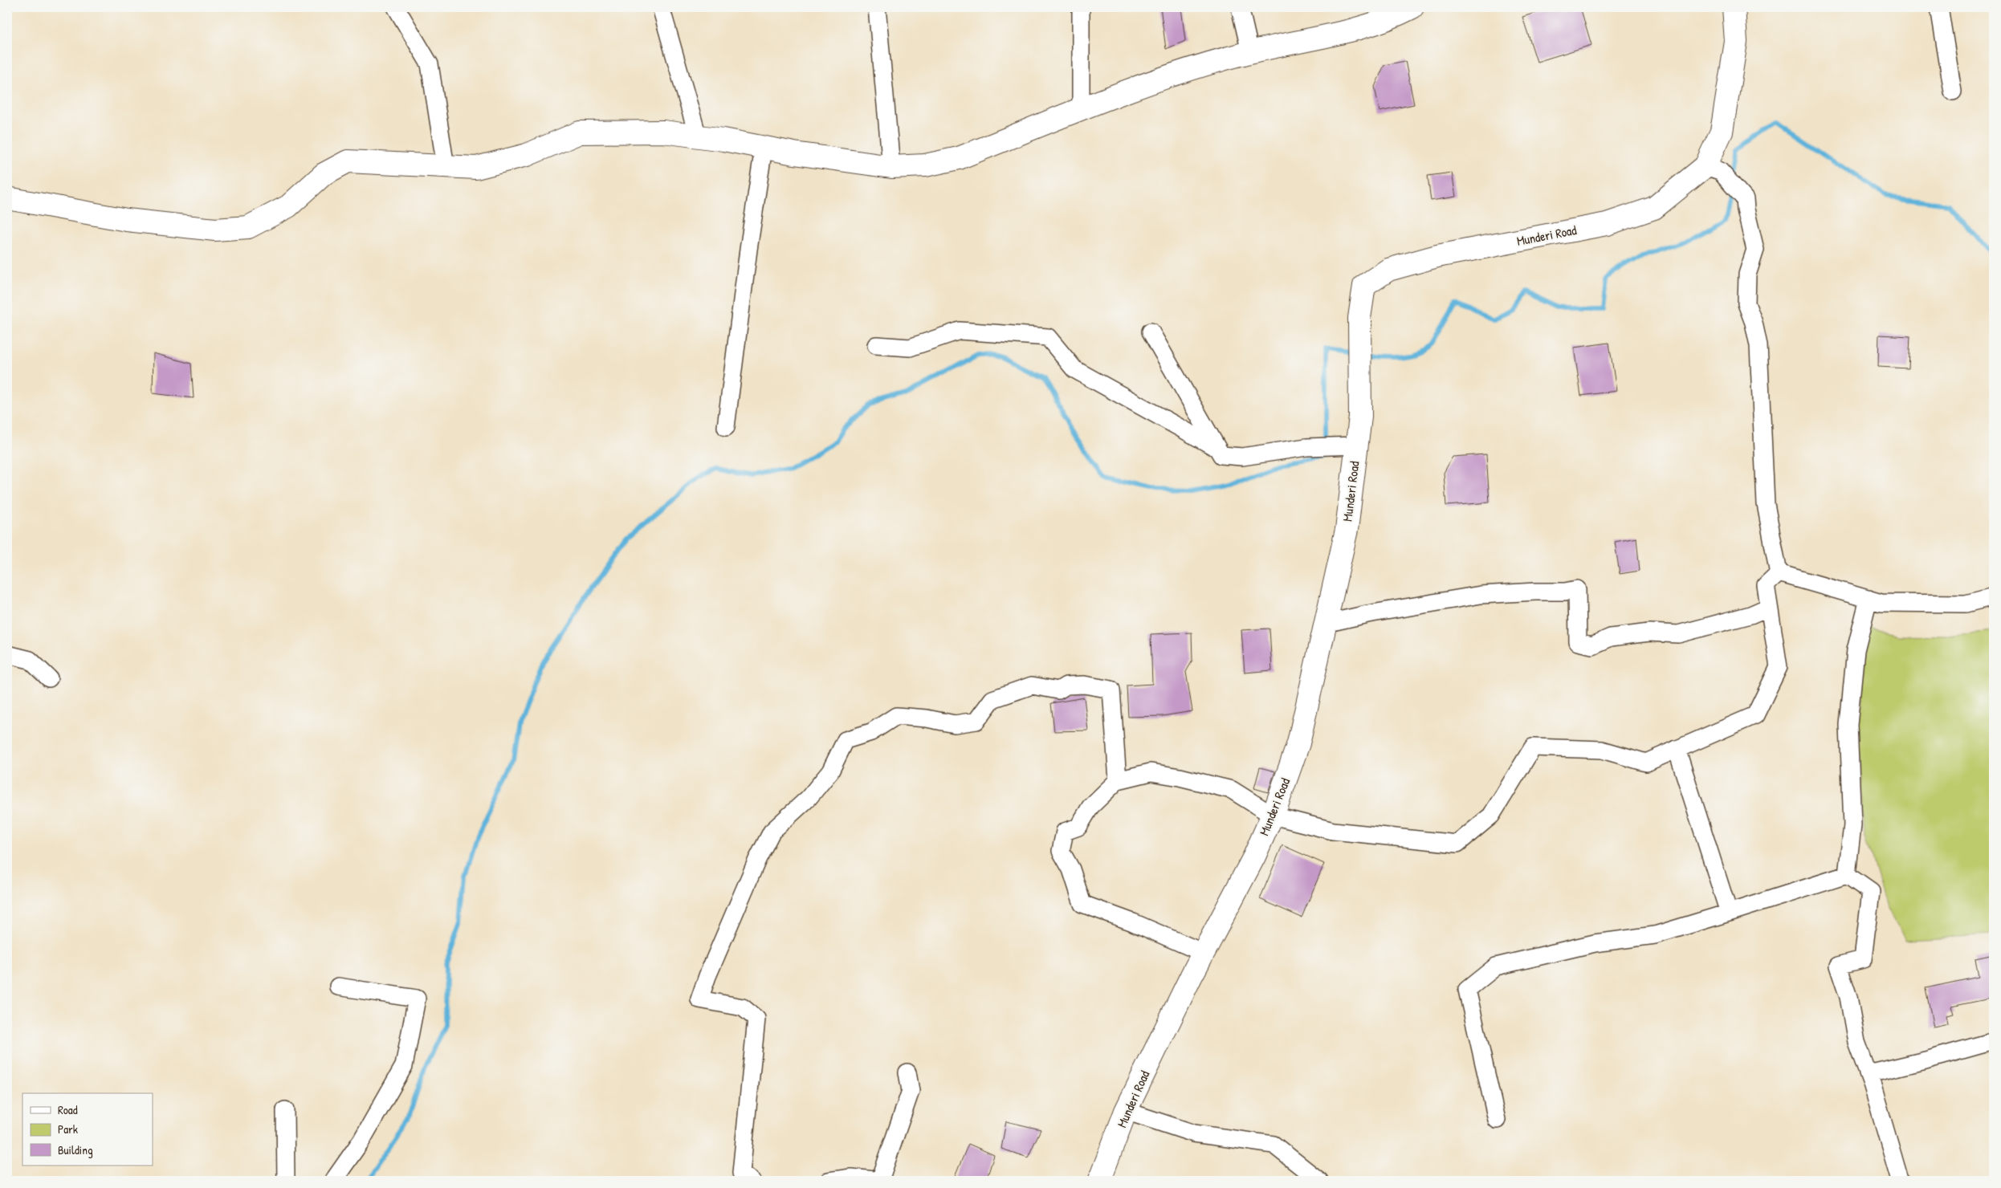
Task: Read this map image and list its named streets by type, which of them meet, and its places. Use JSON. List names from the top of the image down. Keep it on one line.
{"streets":{"main road":["Munderi Road"]},"legend":["Road","Park","Building"]}
